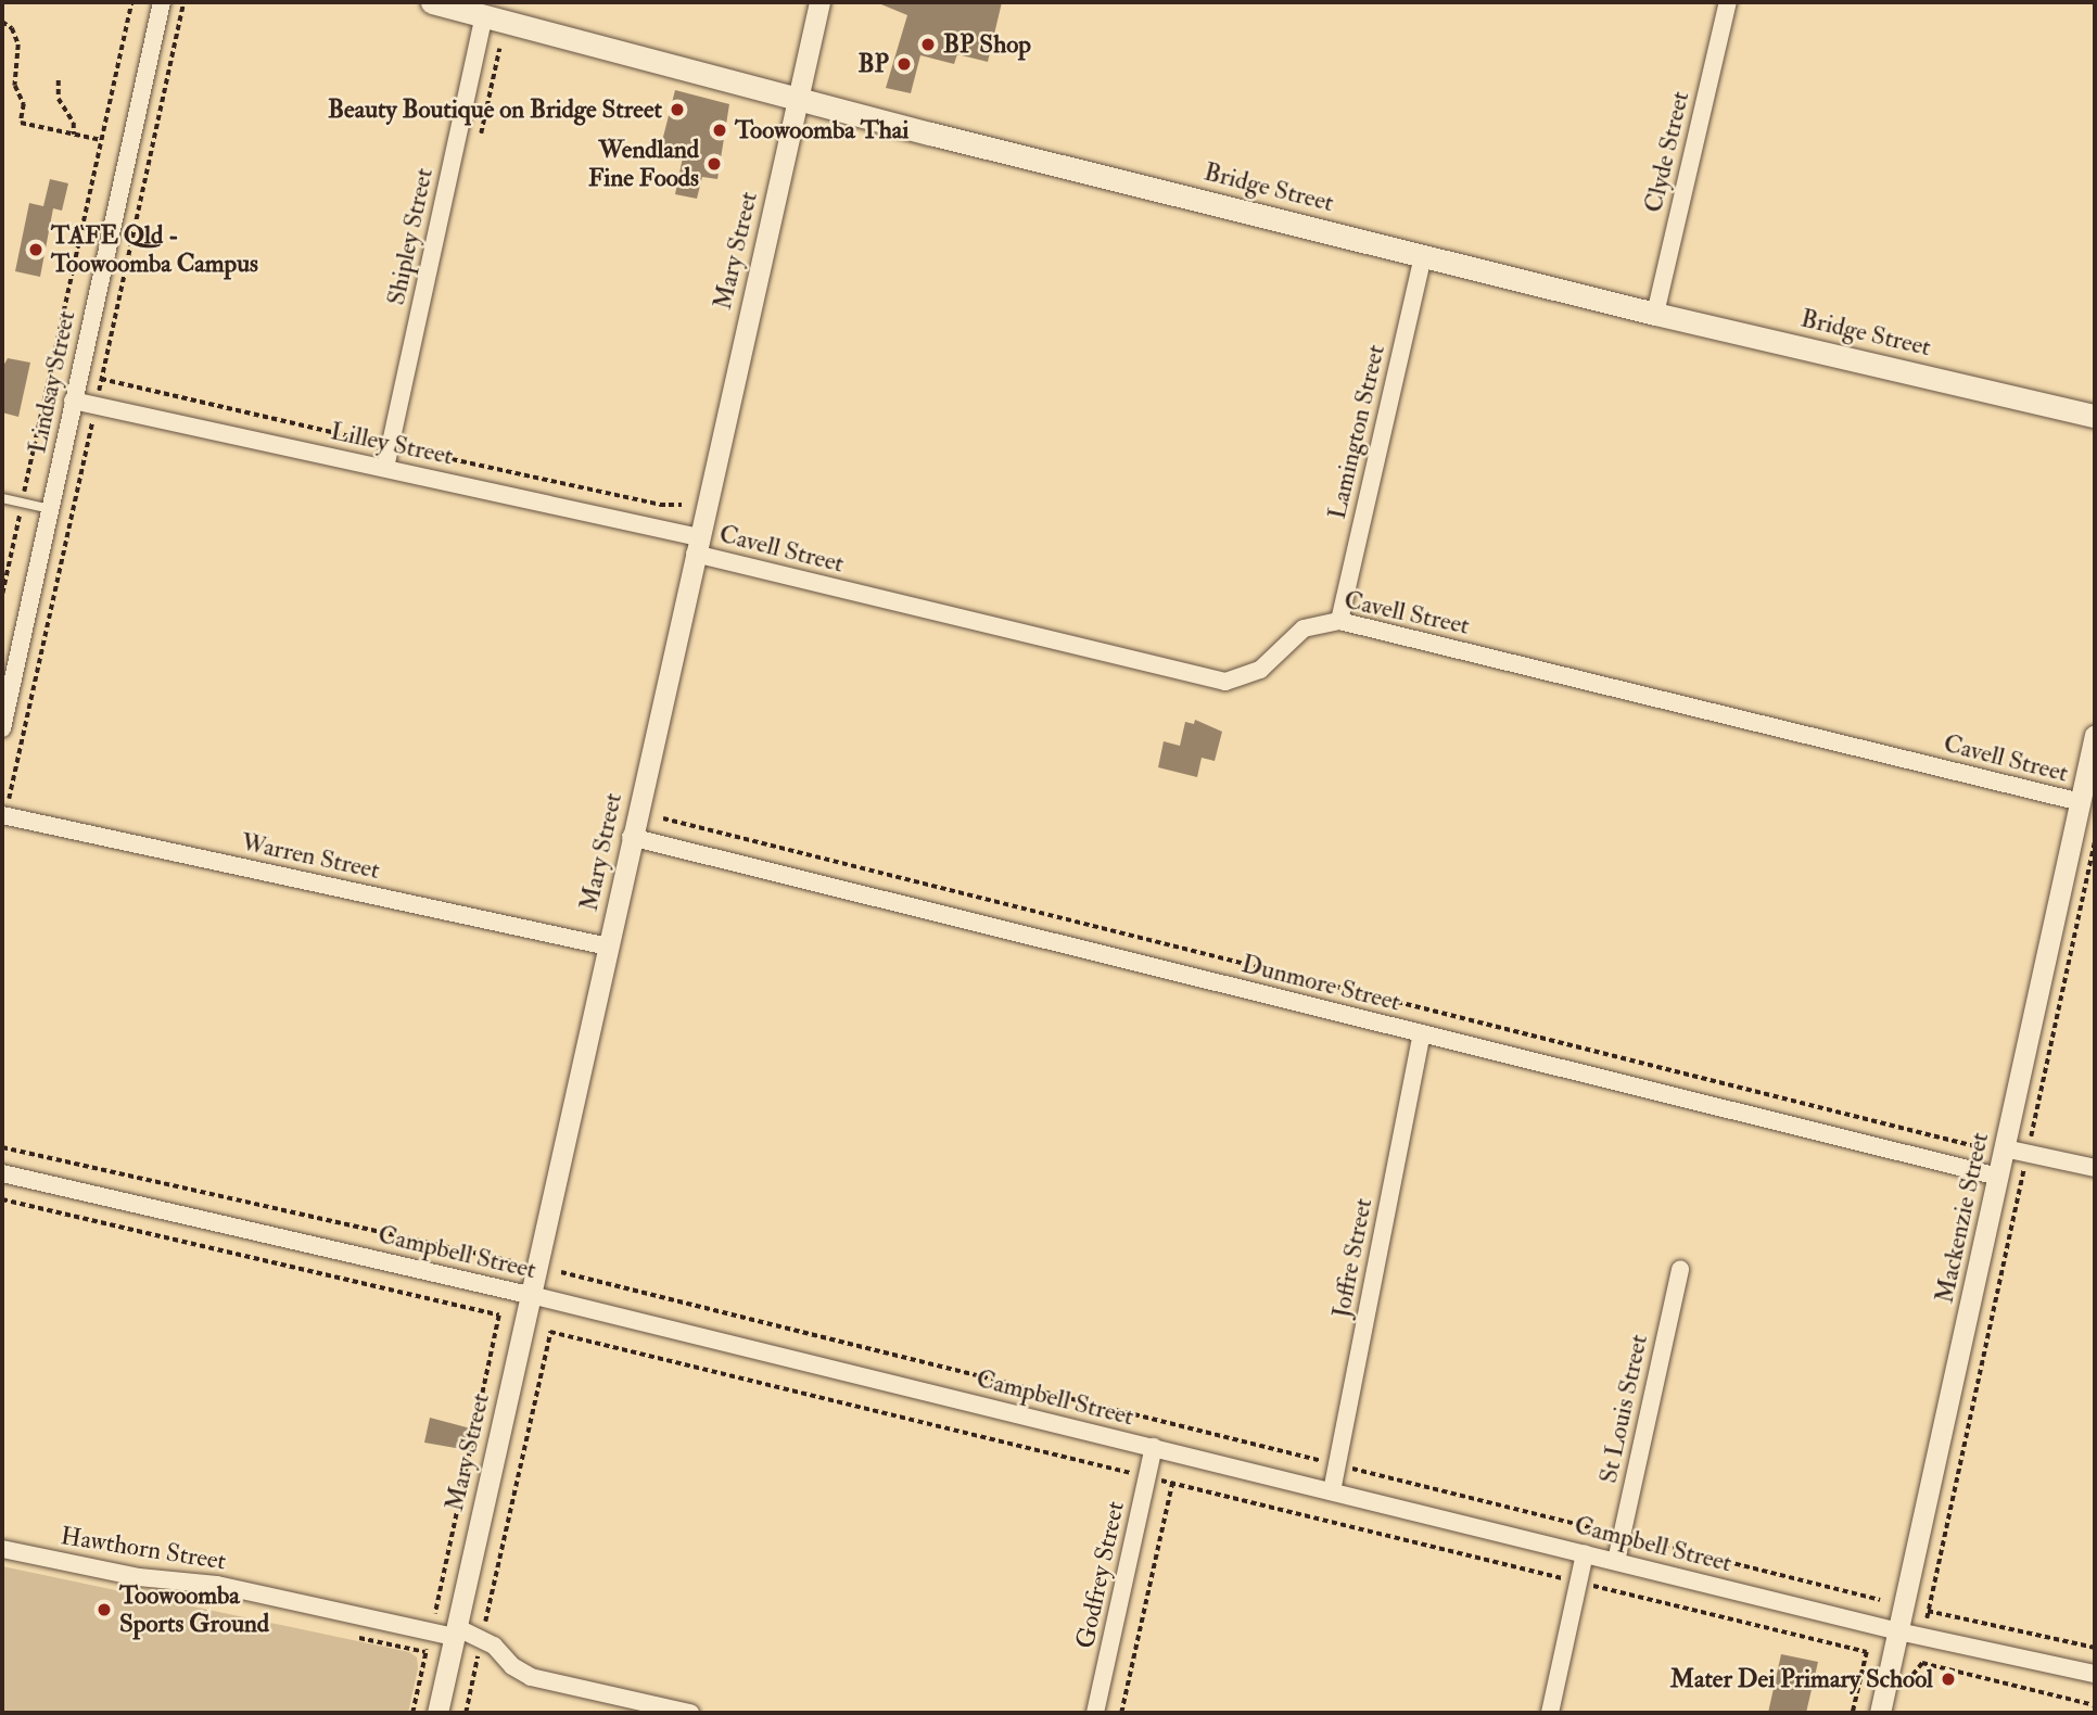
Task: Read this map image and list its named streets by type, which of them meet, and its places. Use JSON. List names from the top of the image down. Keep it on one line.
{"streets":{"main road":["Bridge Street"],"street":["Clyde Street","Shipley Street","Mary Street","Lindsay Street","Lamington Street","Lilley Street","Cavell Street","Warren Street","Dunmore Street","Mackenzie Street","Campbell Street","Joffre Street","St Louis Street","Hawthorn Street","Godfrey Street"]},"crossings":[["Clyde Street","Bridge Street"],["Bridge Street","Shipley Street"],["Bridge Street","Mary Street"],["Bridge Street","Lamington Street"],["Shipley Street","Lilley Street"],["Mary Street","Lilley Street"],["Mary Street","Cavell Street"],["Mary Street","Warren Street"],["Mary Street","Dunmore Street"],["Mary Street","Campbell Street"],["Mary Street","Hawthorn Street"],["Lindsay Street","Lilley Street"],["Lamington Street","Cavell Street"],["Lilley Street","Cavell Street"],["Cavell Street","Mackenzie Street"],["Dunmore Street","Mackenzie Street"],["Dunmore Street","Joffre Street"],["Mackenzie Street","Campbell Street"],["Campbell Street","Joffre Street"],["Campbell Street","St Louis Street"],["Campbell Street","Godfrey Street"]],"places":["BP Shop","BP","Beauty Boutique on Bridge Street","Toowoomba Thai","Wendland Fine Foods","TAFE Qld - Toowoomba Campus","Toowoomba Sports Ground","Mater Dei Primary School"]}
